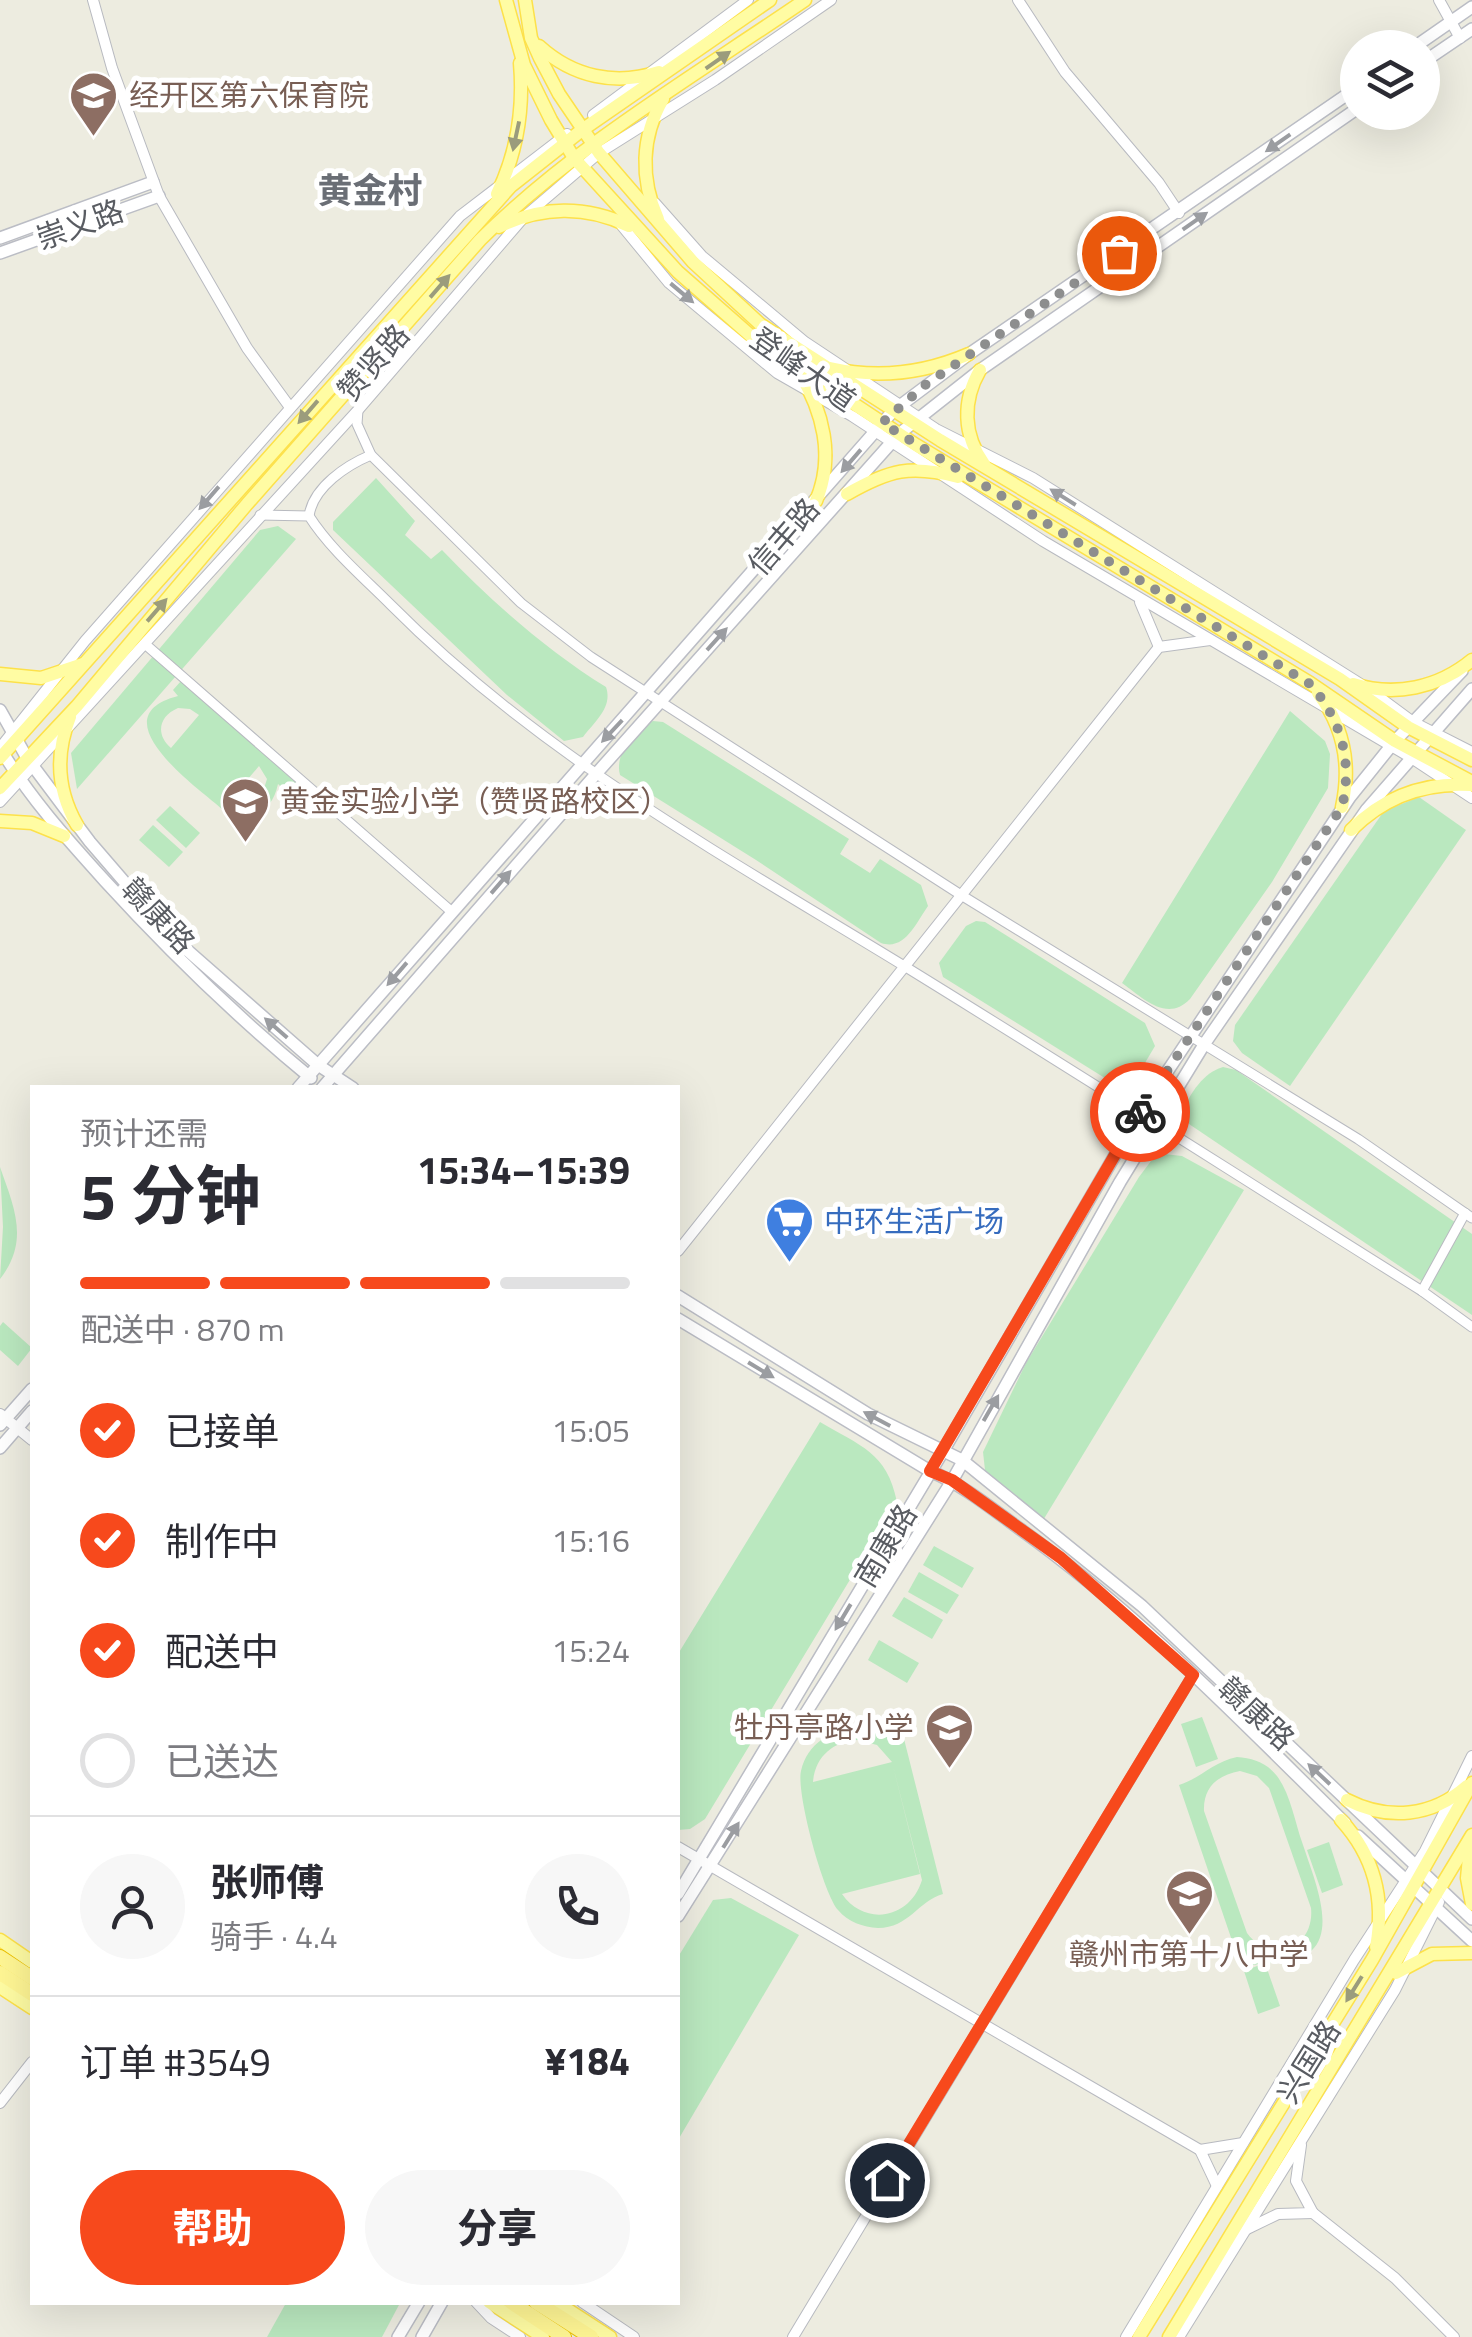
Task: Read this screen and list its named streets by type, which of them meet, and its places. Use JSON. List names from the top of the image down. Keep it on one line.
{"streets":{"main road":["崇义路","赞贤路","登峰大道","信丰路","赣康路","南康路","兴国路"]},"crossings":[["赞贤路","登峰大道"],["赞贤路","赣康路"],["登峰大道","信丰路"],["登峰大道","南康路"],["信丰路","赣康路"],["赣康路","南康路"],["赣康路","兴国路"]],"districts":["黄金村"],"places":{"school or university":["经开区第六保育院","黄金实验小学（赞贤路校区）","牡丹亭路小学","赣州市第十八中学"],"supermarket":["中环生活广场"]},"page":{"heading":["5 分钟","预计还需","15:34–15:39"],"panel":["张师傅","骑手 · 4.4","订单 #3549","¥184"],"bar":"配送中 · 870 m","list":[["已接单","15:05"],["制作中","15:16"],["配送中","15:24"],"已送达"],"buttons":["帮助","分享"]}}
